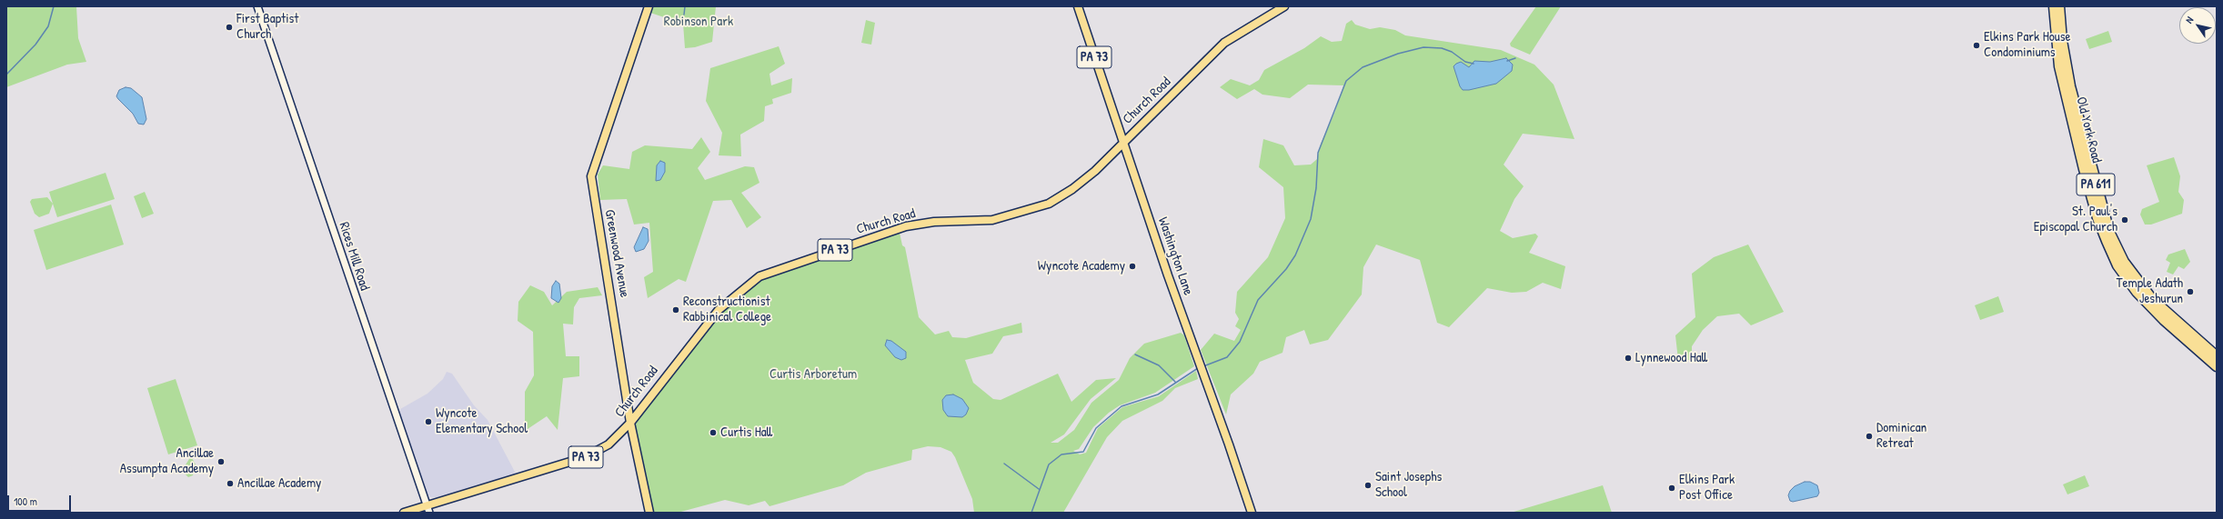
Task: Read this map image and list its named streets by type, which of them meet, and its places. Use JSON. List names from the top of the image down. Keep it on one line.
{"streets":{"highway":["Old York Road","PA 611"],"main road":["PA 73","Church Road","Greenwood Avenue","Washington Lane"],"street":["Rices Mill Road"]},"crossings":[["Church Road","Greenwood Avenue"],["Church Road","Rices Mill Road"],["Church Road","Washington Lane"]],"parks":["Robinson Park","Curtis Arboretum"],"places":["First Baptist Church","Elkins Park House Condominiums","St. Paul's Episcopal Church","Wyncote Academy","Temple Adath Jeshurun","Reconstructionist Rabbinical College","Lynnewood Hall","Wyncote Elementary School","Curtis Hall","Dominican Retreat","Ancillae Assumpta Academy","Ancillae Academy","Saint Josephs School","Elkins Park Post Office"],"scale_bar":"100 m","north":"top left"}
